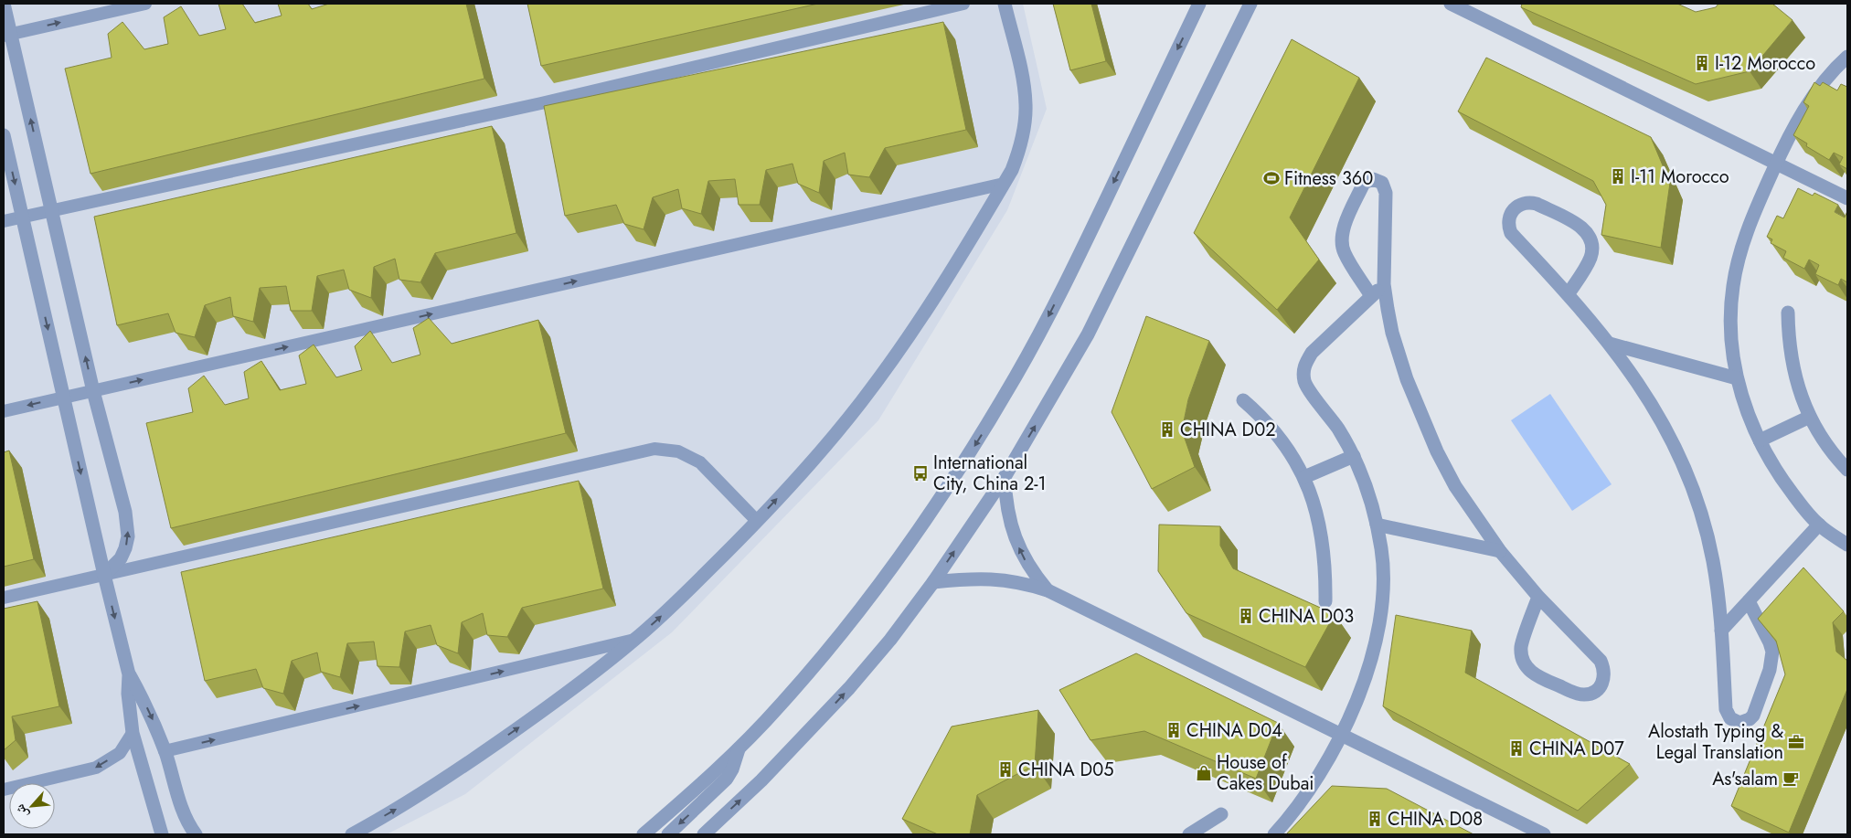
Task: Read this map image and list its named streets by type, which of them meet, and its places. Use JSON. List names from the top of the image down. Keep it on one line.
{"places":{"building":["I-12 Morocco","I-11 Morocco","CHINA D02","CHINA D03","CHINA D04","CHINA D07","CHINA D05","CHINA D08"],"sports":["Fitness 360"],"bus stop":["International City, China 2-1"],"office":["Alostath Typing & Legal Translation"],"shop":["House of Cakes Dubai"],"cafe":["As'salam"]},"north":"bottom left"}
